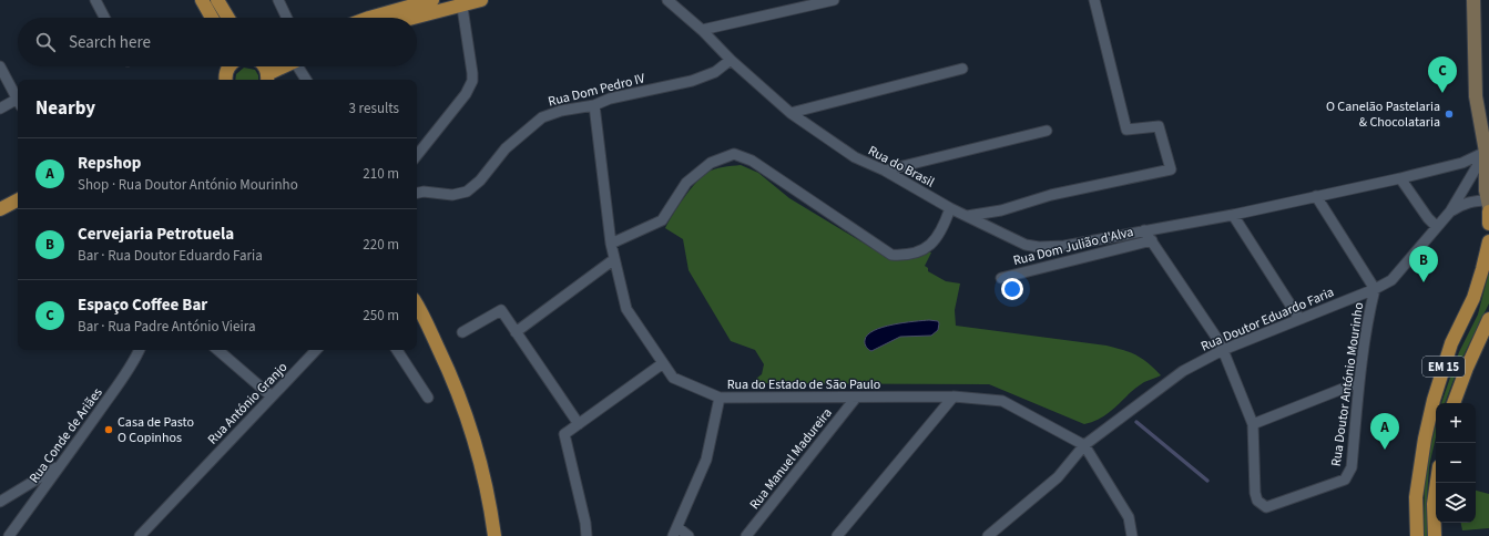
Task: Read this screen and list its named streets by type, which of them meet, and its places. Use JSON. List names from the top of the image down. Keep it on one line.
{"streets":{"main road":["EM 15"],"street":["Rua Dom Pedro IV","Rua do Brasil","Rua Dom Julião d'Alva","Rua Doutor Eduardo Faria","Rua do Estado de São Paulo","Rua Doutor António Mourinho","Rua António Granjo","Rua Conde de Ariães","Rua Manuel Madureira"]},"crossings":[["Rua Dom Pedro IV","Rua do Brasil"],["Rua Dom Pedro IV","Rua do Estado de São Paulo"],["Rua do Brasil","Rua Dom Julião d'Alva"],["Rua Dom Julião d'Alva","Rua Doutor Eduardo Faria"],["Rua Dom Julião d'Alva","Rua Doutor António Mourinho"],["Rua Doutor Eduardo Faria","Rua do Estado de São Paulo"],["Rua Doutor Eduardo Faria","Rua Doutor António Mourinho"],["Rua do Estado de São Paulo","Rua Manuel Madureira"]],"places":["O Canelão Pastelaria & Chocolataria","Casa de Pasto O Copinhos"],"page":{"search":"Search here","pins":["C","B","A"],"heading":["Nearby","3 results"],"list":[{"mark":"A","name":"Repshop","note":"Shop · Rua Doutor António Mourinho","value":"210 m"},{"mark":"B","name":"Cervejaria Petrotuela","note":"Bar · Rua Doutor Eduardo Faria","value":"220 m"},{"mark":"C","name":"Espaço Coffee Bar","note":"Bar · Rua Padre António Vieira","value":"250 m"}],"map_buttons":["+","−"]}}
